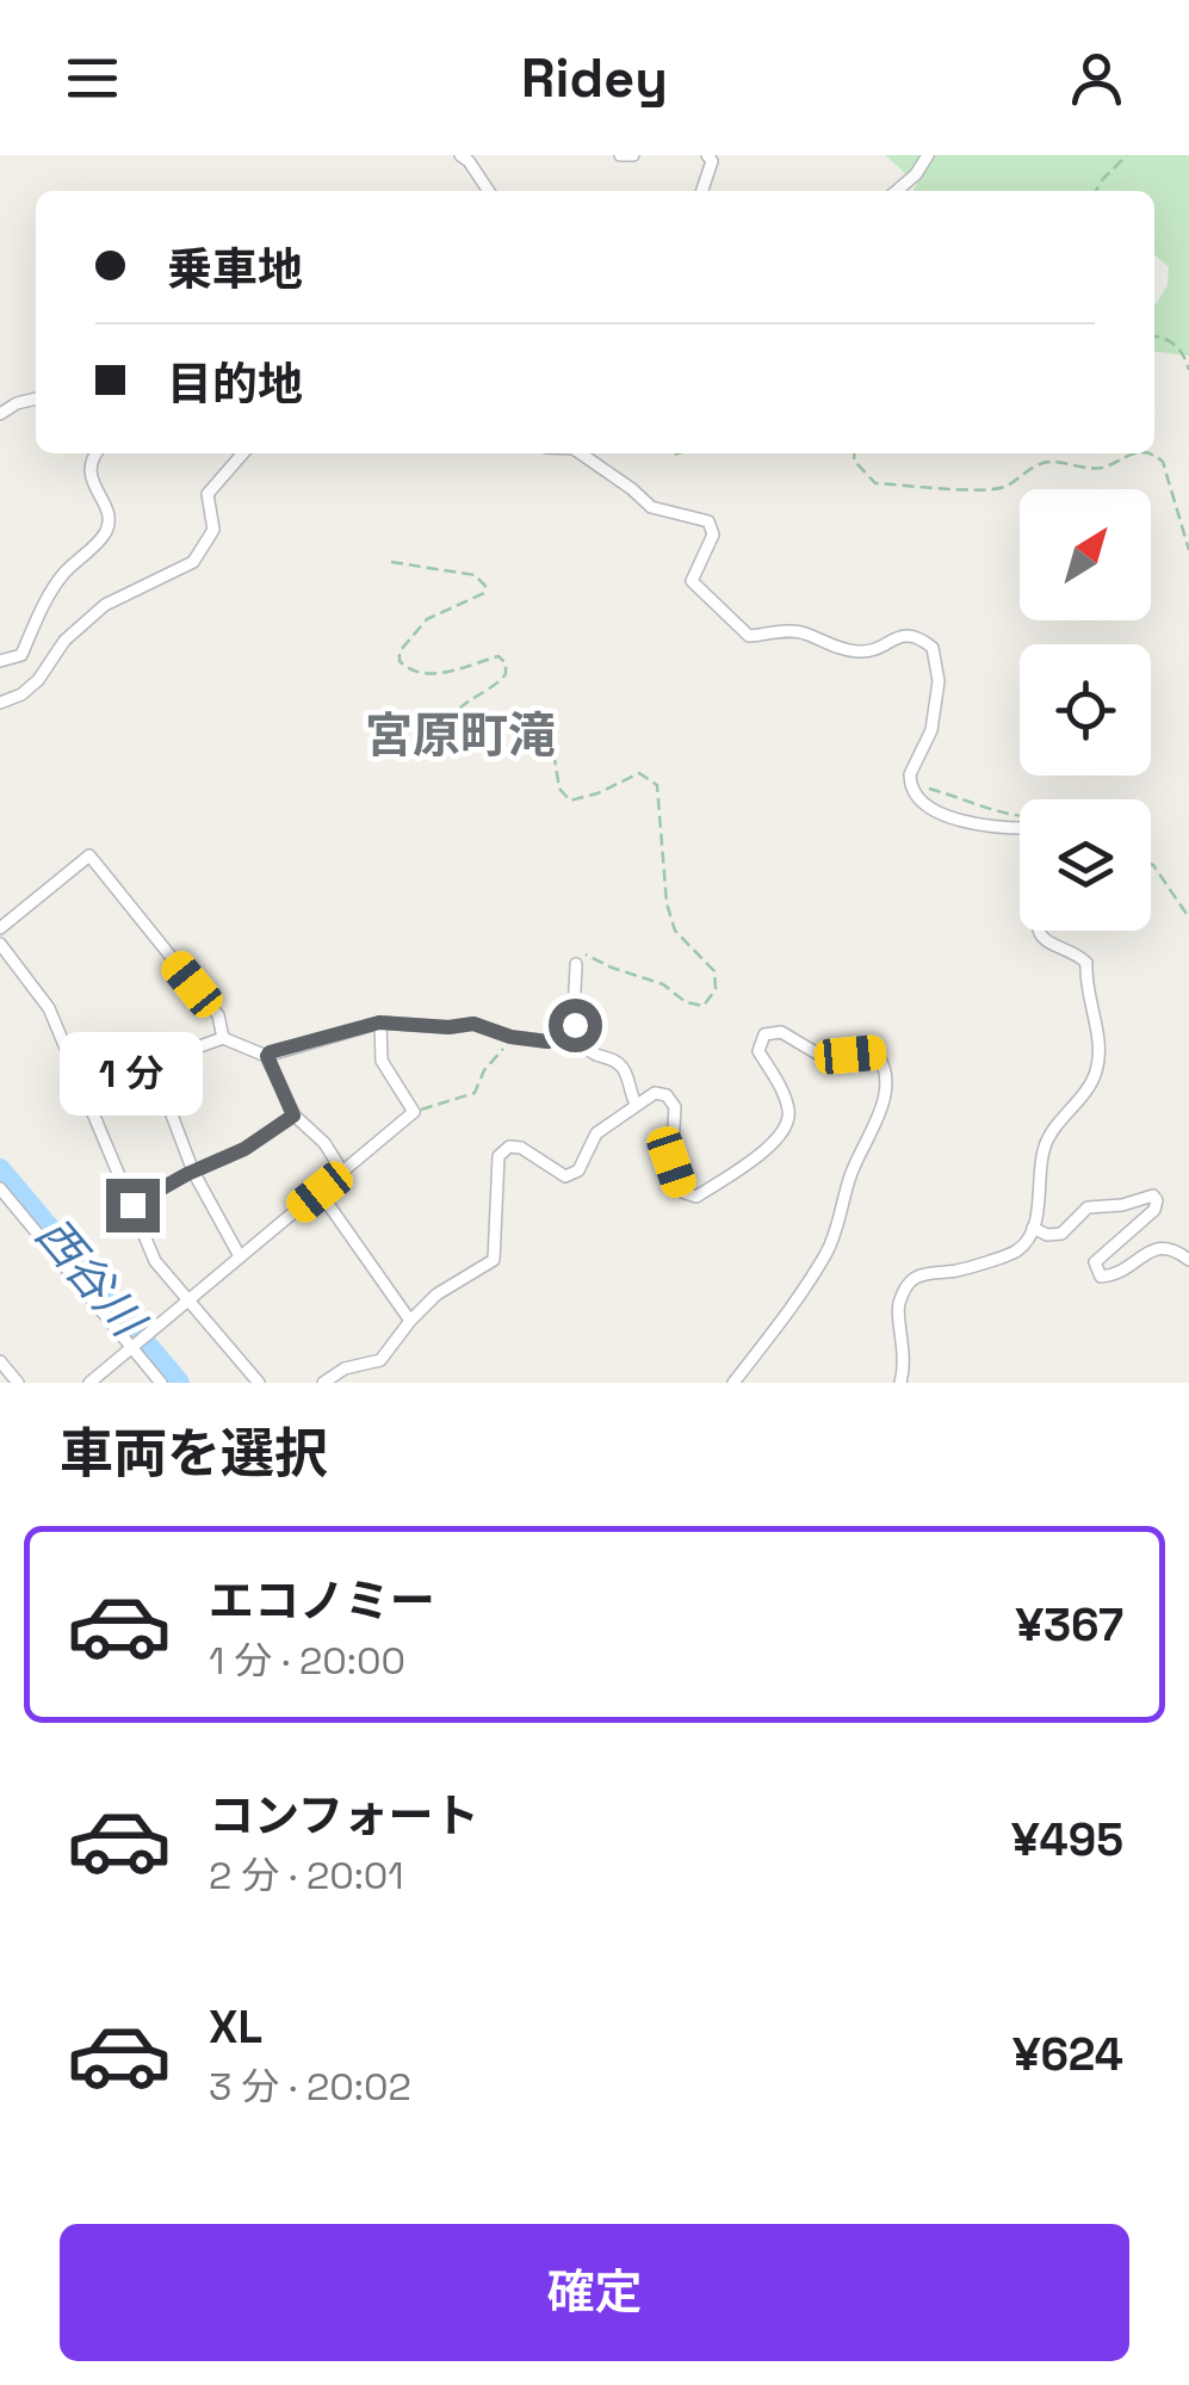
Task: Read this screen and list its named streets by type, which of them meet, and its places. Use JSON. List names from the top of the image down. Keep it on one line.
{"districts":["宮原町滝"],"water":["西谷川"],"north":"top right","page":{"header":"Ridey","banner":["乗車地","目的地"],"bubble":"1 分","heading":"車両を選択","list":[{"name":"エコノミー","note":"1 分 · 20:00","value":"¥367"},{"name":"コンフォート","note":"2 分 · 20:01","value":"¥495"},{"name":"XL","note":"3 分 · 20:02","value":"¥624"}],"buttons":"確定"}}
